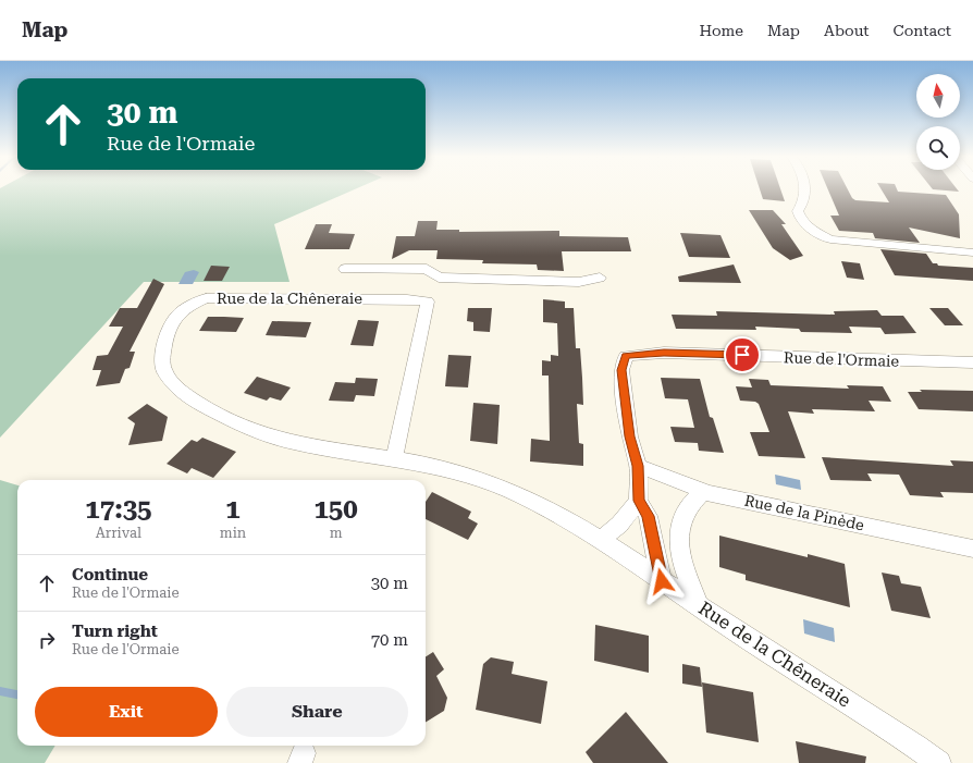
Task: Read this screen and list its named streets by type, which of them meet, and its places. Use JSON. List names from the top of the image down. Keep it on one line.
{"streets":{"street":["Rue de la Chêneraie","Rue de l'Ormaie","Rue de la Pinède"]},"crossings":[["Rue de l'Ormaie","Rue de la Pinède"]],"north":"top","page":{"header":"Map","nav":["Home","Map","About","Contact"],"turn":["30 m","Rue de l'Ormaie"],"eta":["17:35","Arrival","1","min","150","m"],"list":[{"name":"Continue","note":"Rue de l'Ormaie","value":"30 m"},{"name":"Turn right","note":"Rue de l'Ormaie","value":"70 m"}],"buttons":["Exit","Share"]}}
